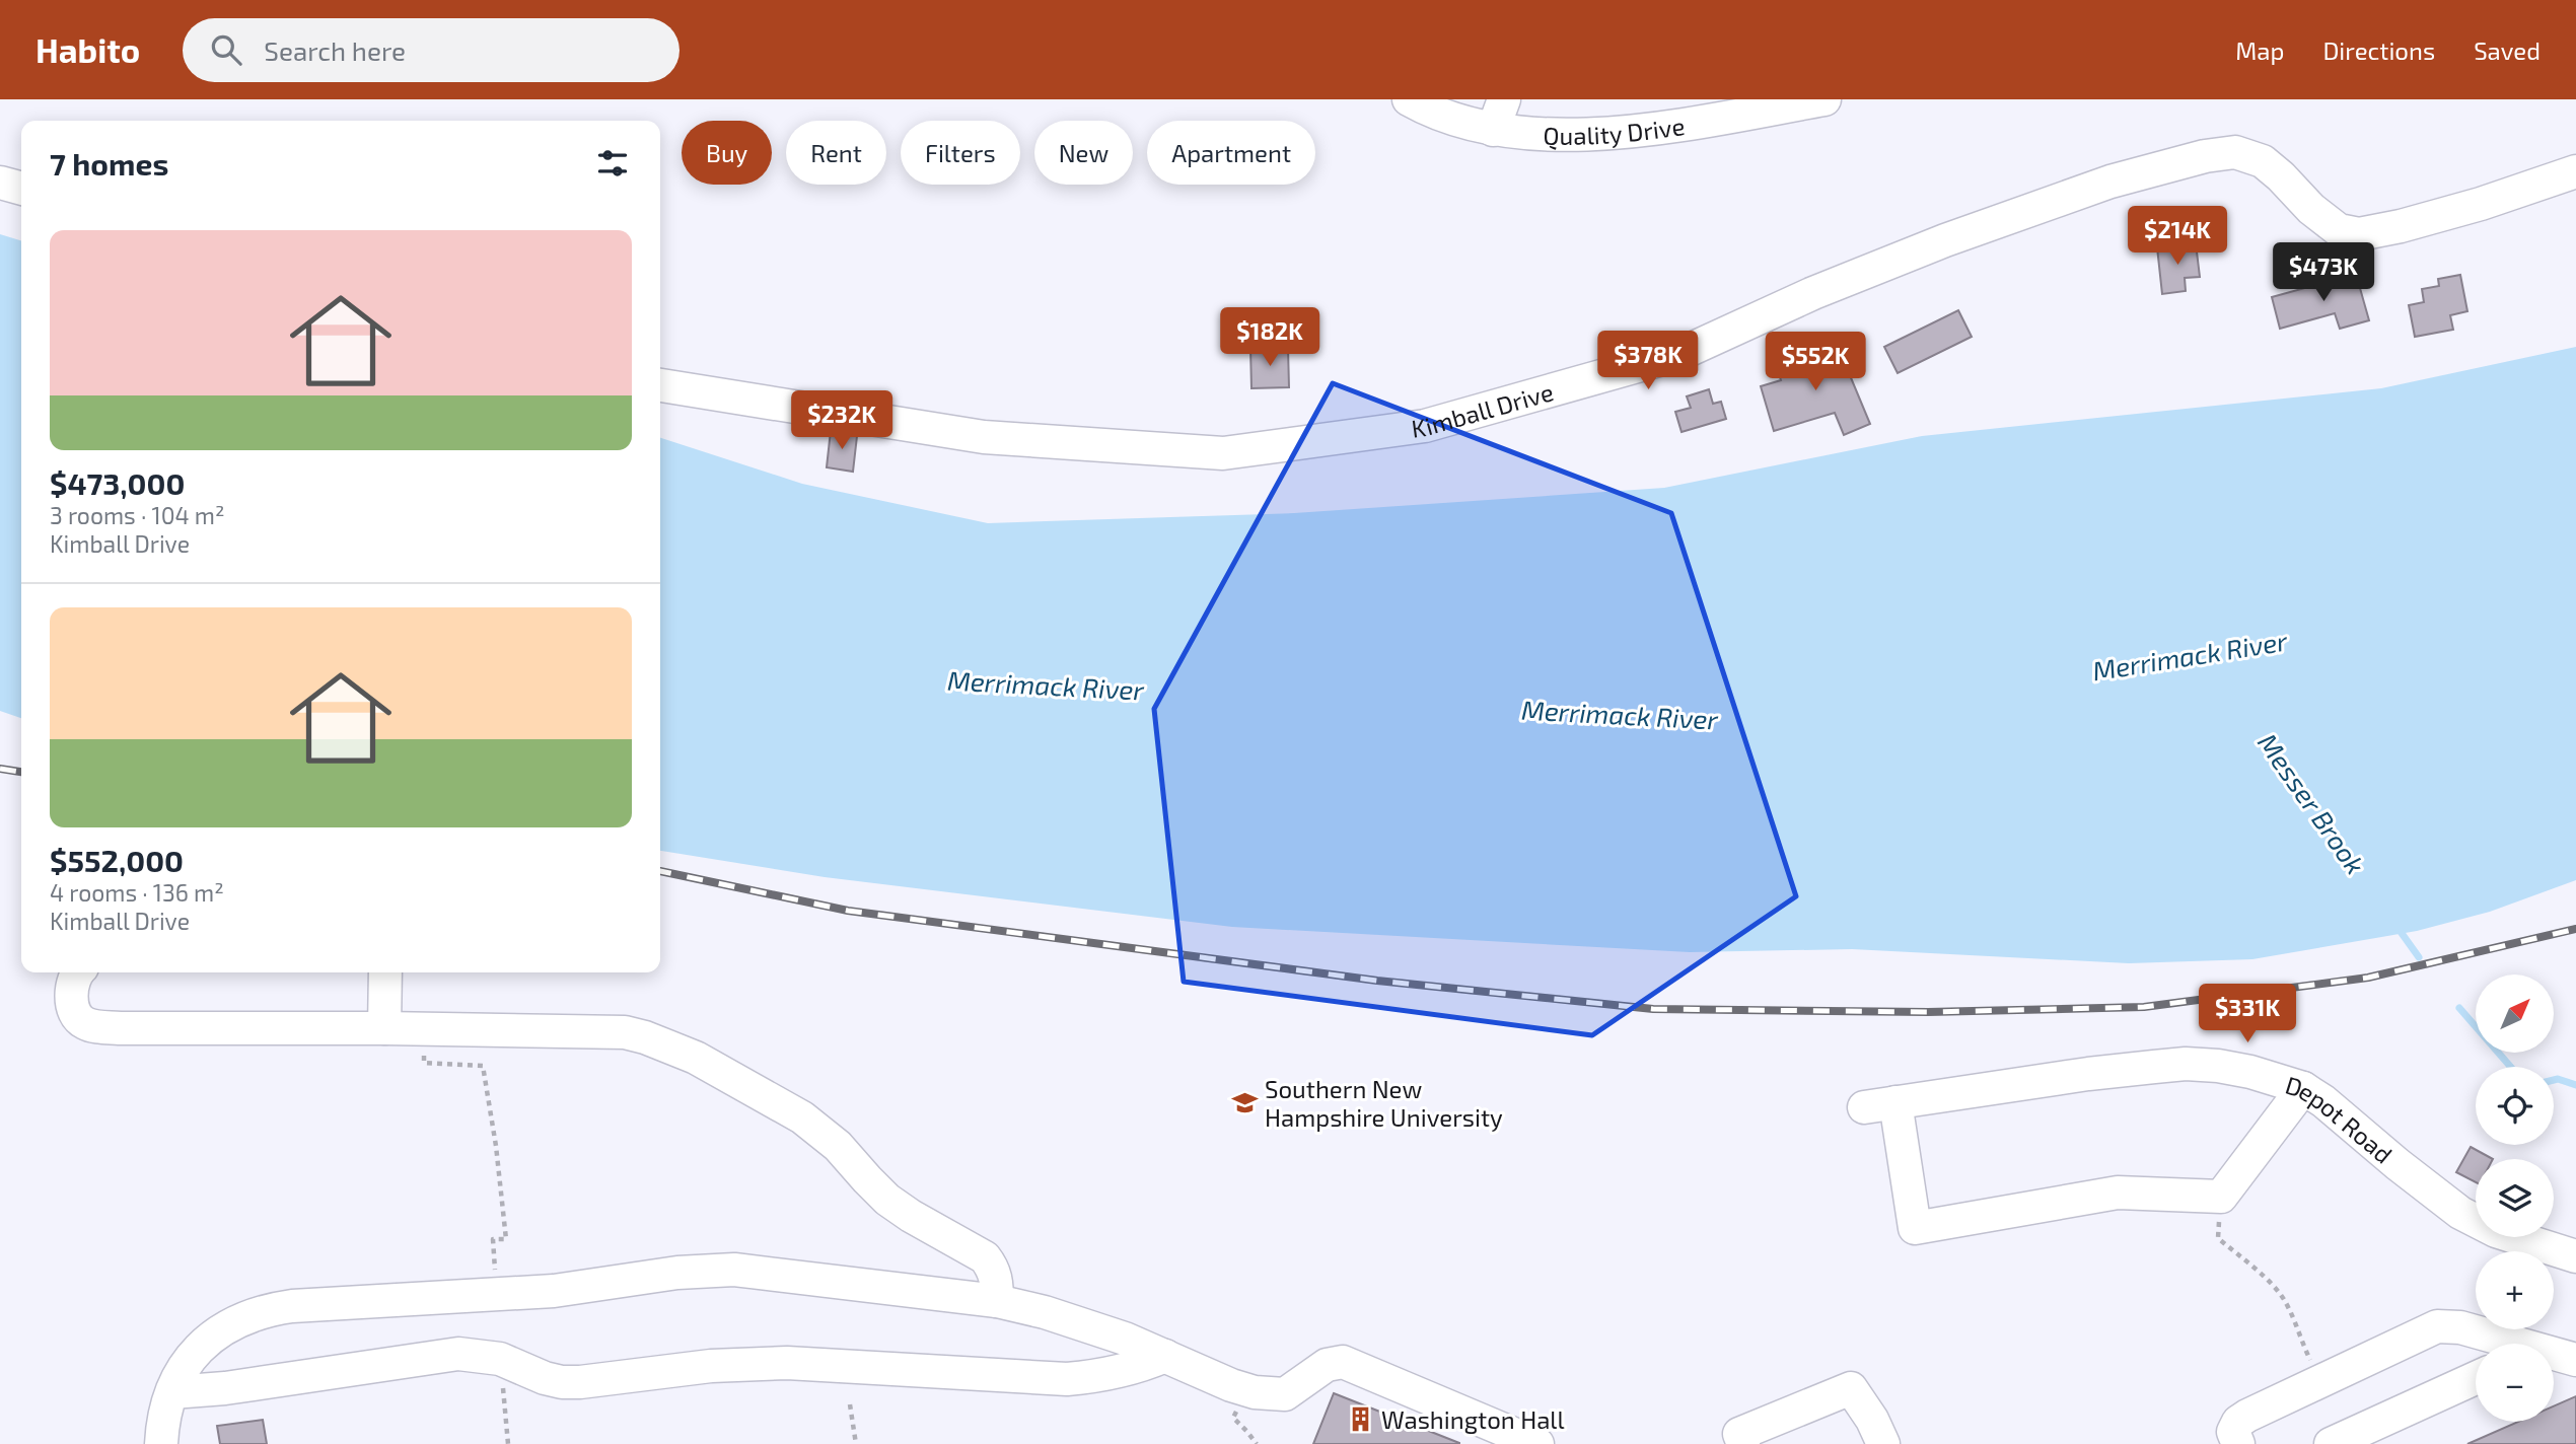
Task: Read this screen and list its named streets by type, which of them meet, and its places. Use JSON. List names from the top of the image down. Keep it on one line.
{"streets":{"street":["Quality Drive","Kimball Drive","Depot Road"]},"water":["Merrimack River","Messer Brook"],"places":{"school or university":["Southern New Hampshire University"],"building":["Washington Hall"]},"north":"top right","page":{"header":"Habito","search":"Search here","nav":["Map","Directions","Saved"],"chip":["Buy","Rent","Filters","New","Apartment"],"heading":"7 homes","price":["$214K","$473K","$182K","$378K","$552K","$232K","$331K"],"list":[{"name":"$473,000","note":"3 rooms · 104 m² · Kimball Drive"},{"name":"$552,000","note":"4 rooms · 136 m² · Kimball Drive"}],"map_buttons":["+","−"]}}
